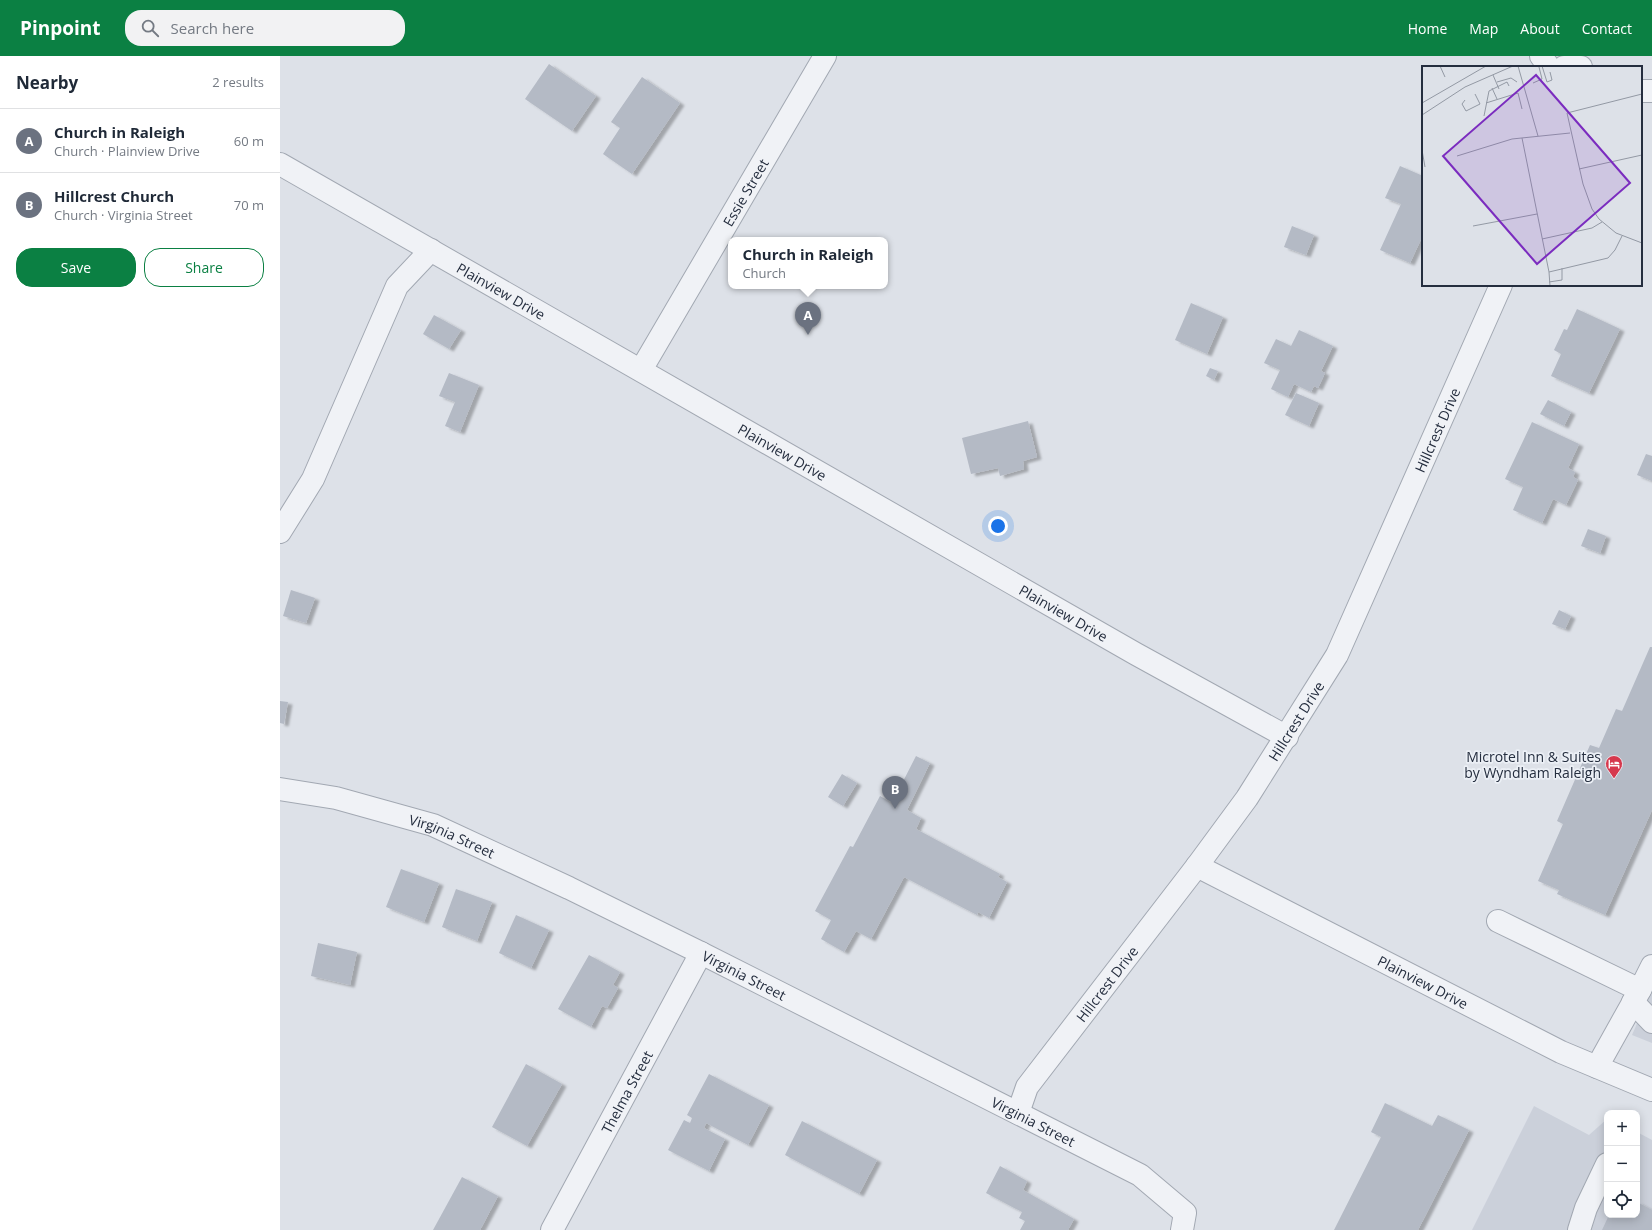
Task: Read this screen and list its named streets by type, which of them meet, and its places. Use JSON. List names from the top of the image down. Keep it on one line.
{"streets":{"street":["Essie Street","Plainview Drive","Hillcrest Drive","Virginia Street","Thelma Street"]},"crossings":[["Essie Street","Plainview Drive"],["Plainview Drive","Hillcrest Drive"],["Hillcrest Drive","Virginia Street"],["Virginia Street","Thelma Street"]],"places":{"hotel":["Microtel Inn & Suites by Wyndham Raleigh"]},"page":{"header":"Pinpoint","search":"Search here","nav":["Home","Map","About","Contact"],"heading":["Nearby","2 results"],"list":[{"mark":"A","name":"Church in Raleigh","note":"Church · Plainview Drive","value":"60 m"},{"mark":"B","name":"Hillcrest Church","note":"Church · Virginia Street","value":"70 m"}],"buttons":["Save","Share"],"popup":["Church in Raleigh","Church"],"pins":["A","B"],"map_buttons":["+","−"]}}
